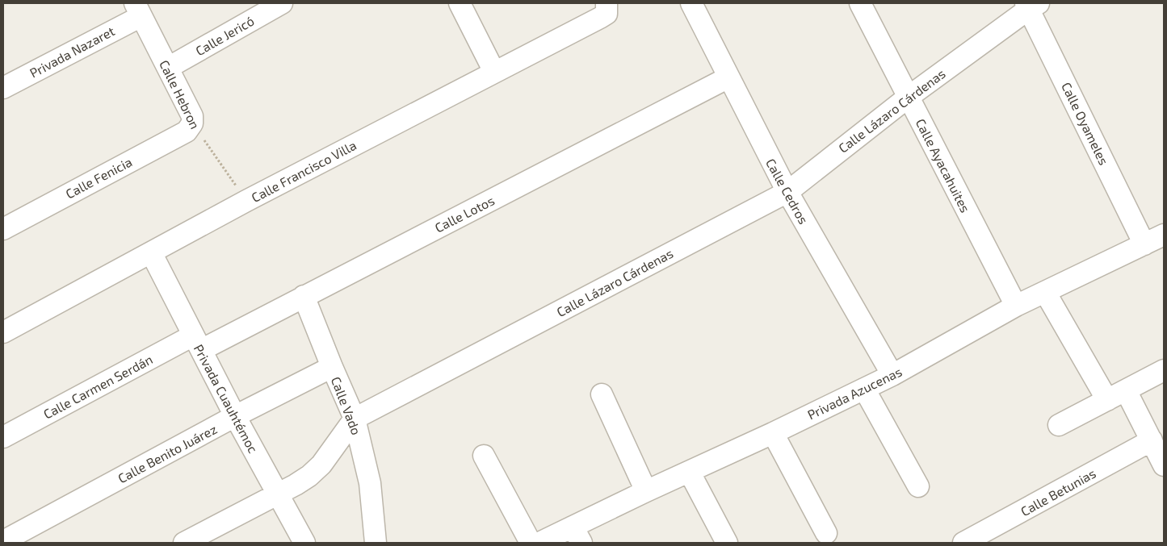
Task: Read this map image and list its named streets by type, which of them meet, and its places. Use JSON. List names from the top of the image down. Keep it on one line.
{"streets":{"street":["Calle Jericó","Privada Nazaret","Calle Hebron","Calle Lázaro Cárdenas","Calle Oyameles","Calle Ayacahuites","Calle Francisco Villa","Calle Fenicia","Calle Cedros","Calle Lotos","Calle Carmen Serdán","Privada Azucenas","Privada Cuauhtémoc","Calle Vado","Calle Benito Juárez","Calle Betunias"]},"crossings":[["Calle Jericó","Calle Hebron"],["Privada Nazaret","Calle Hebron"],["Calle Hebron","Calle Francisco Villa"],["Calle Hebron","Calle Fenicia"],["Calle Lázaro Cárdenas","Calle Oyameles"],["Calle Lázaro Cárdenas","Calle Ayacahuites"],["Calle Lázaro Cárdenas","Calle Cedros"],["Calle Lázaro Cárdenas","Privada Cuauhtémoc"],["Calle Lázaro Cárdenas","Calle Vado"],["Calle Oyameles","Privada Azucenas"],["Calle Ayacahuites","Privada Azucenas"],["Calle Francisco Villa","Privada Cuauhtémoc"],["Calle Cedros","Calle Lotos"],["Calle Cedros","Privada Azucenas"],["Calle Lotos","Calle Carmen Serdán"],["Calle Lotos","Privada Cuauhtémoc"],["Calle Lotos","Calle Vado"],["Calle Carmen Serdán","Privada Cuauhtémoc"],["Privada Cuauhtémoc","Calle Benito Juárez"],["Calle Vado","Calle Benito Juárez"]]}
